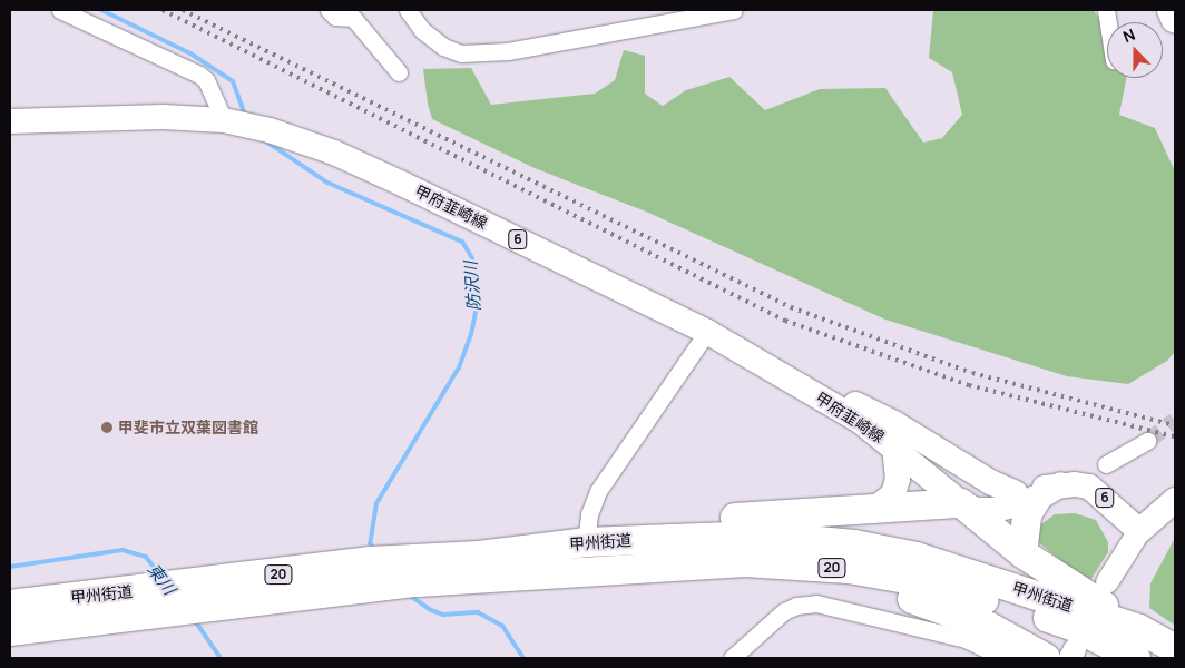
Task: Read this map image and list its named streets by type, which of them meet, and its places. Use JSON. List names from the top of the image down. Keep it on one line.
{"streets":{"highway":["甲州街道","20"],"main road":["甲府韮崎線","6"]},"crossings":[["甲府韮崎線","6"]],"water":["防沢川","東川"],"places":["甲斐市立双葉図書館"],"north":"top"}
